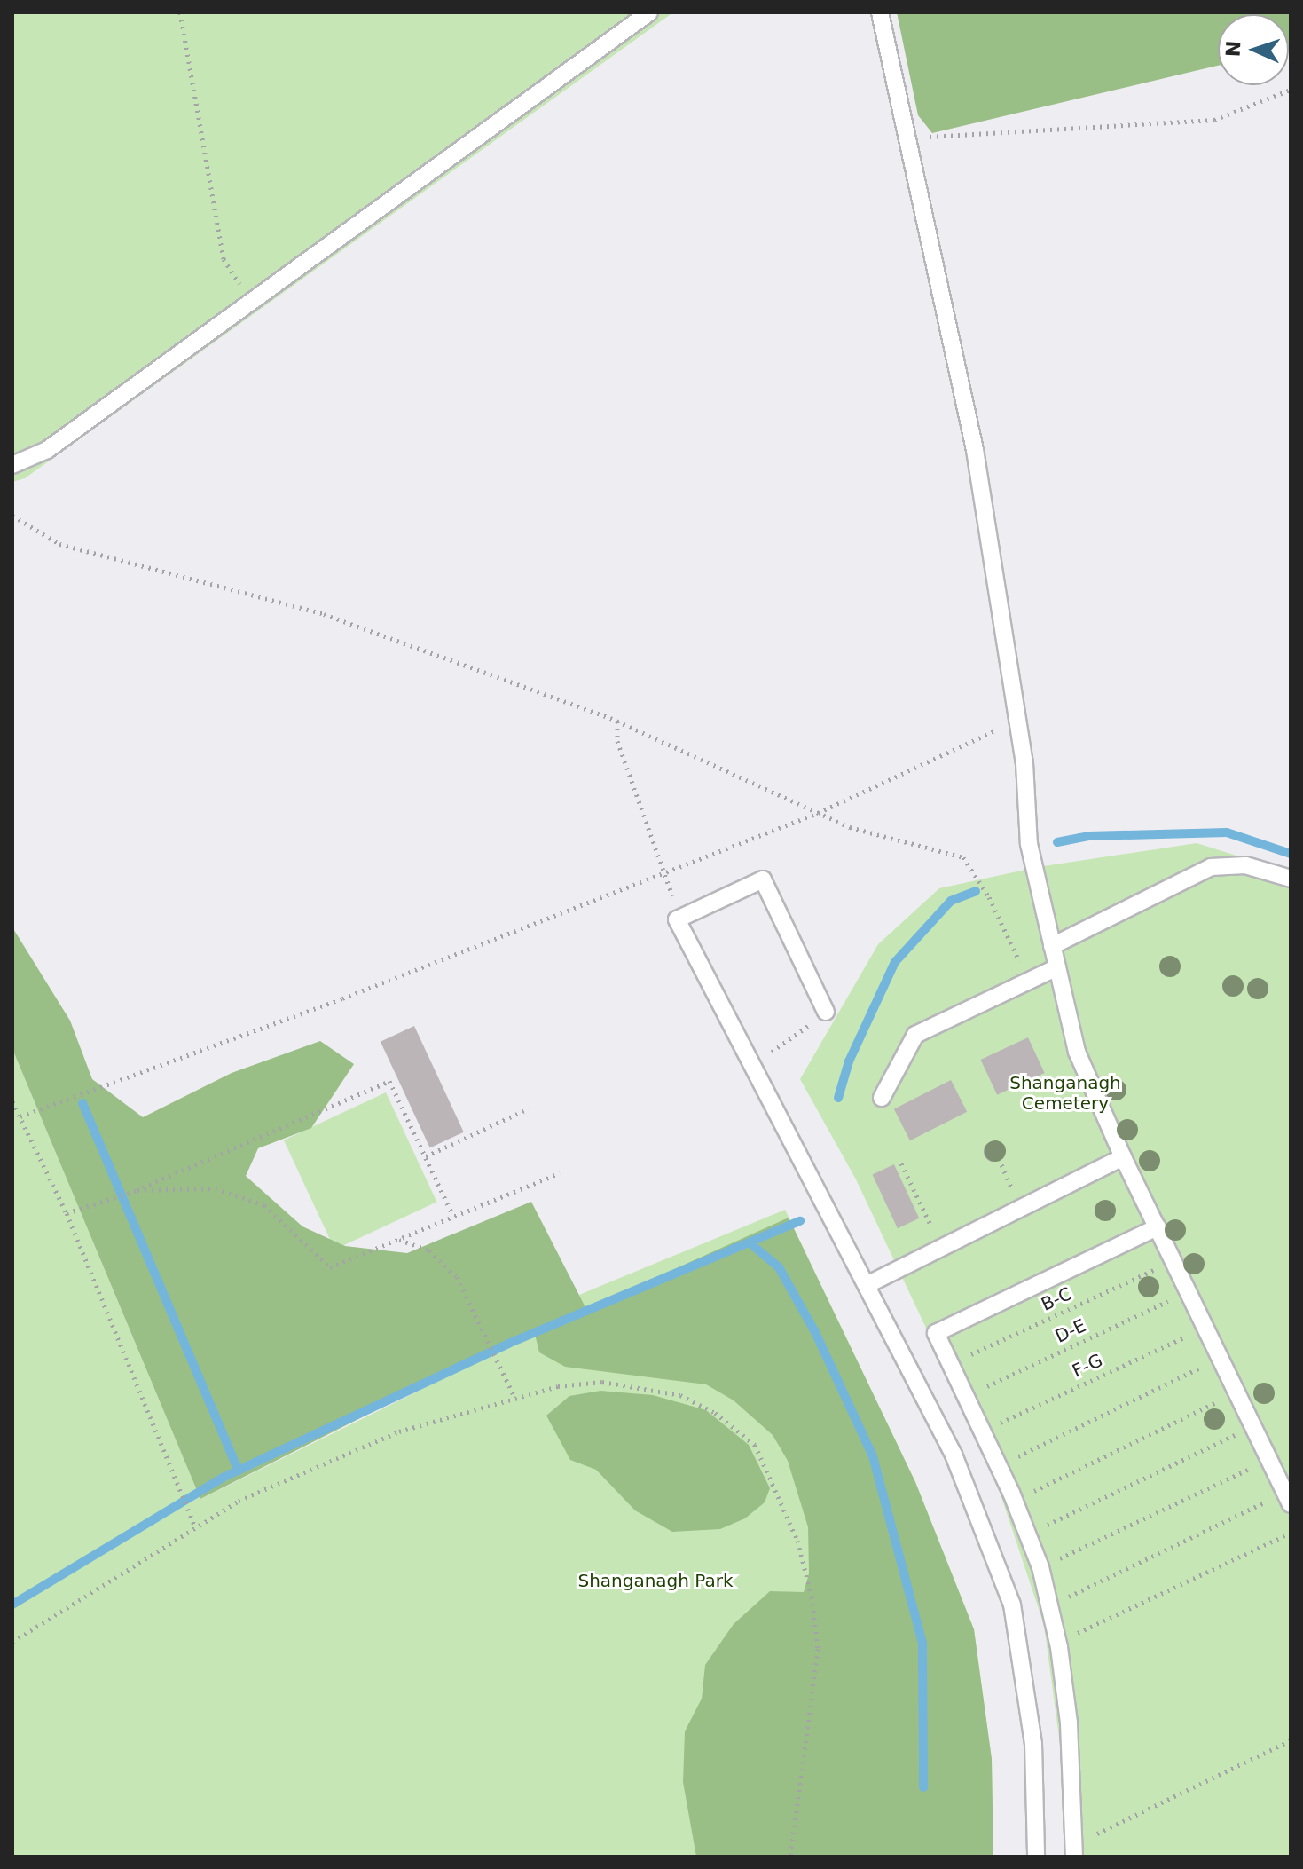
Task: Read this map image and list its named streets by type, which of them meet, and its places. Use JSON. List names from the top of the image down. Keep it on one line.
{"streets":{"path":["B-C","D-E","F-G"]},"parks":["Shanganagh Cemetery","Shanganagh Park"],"north":"left"}
